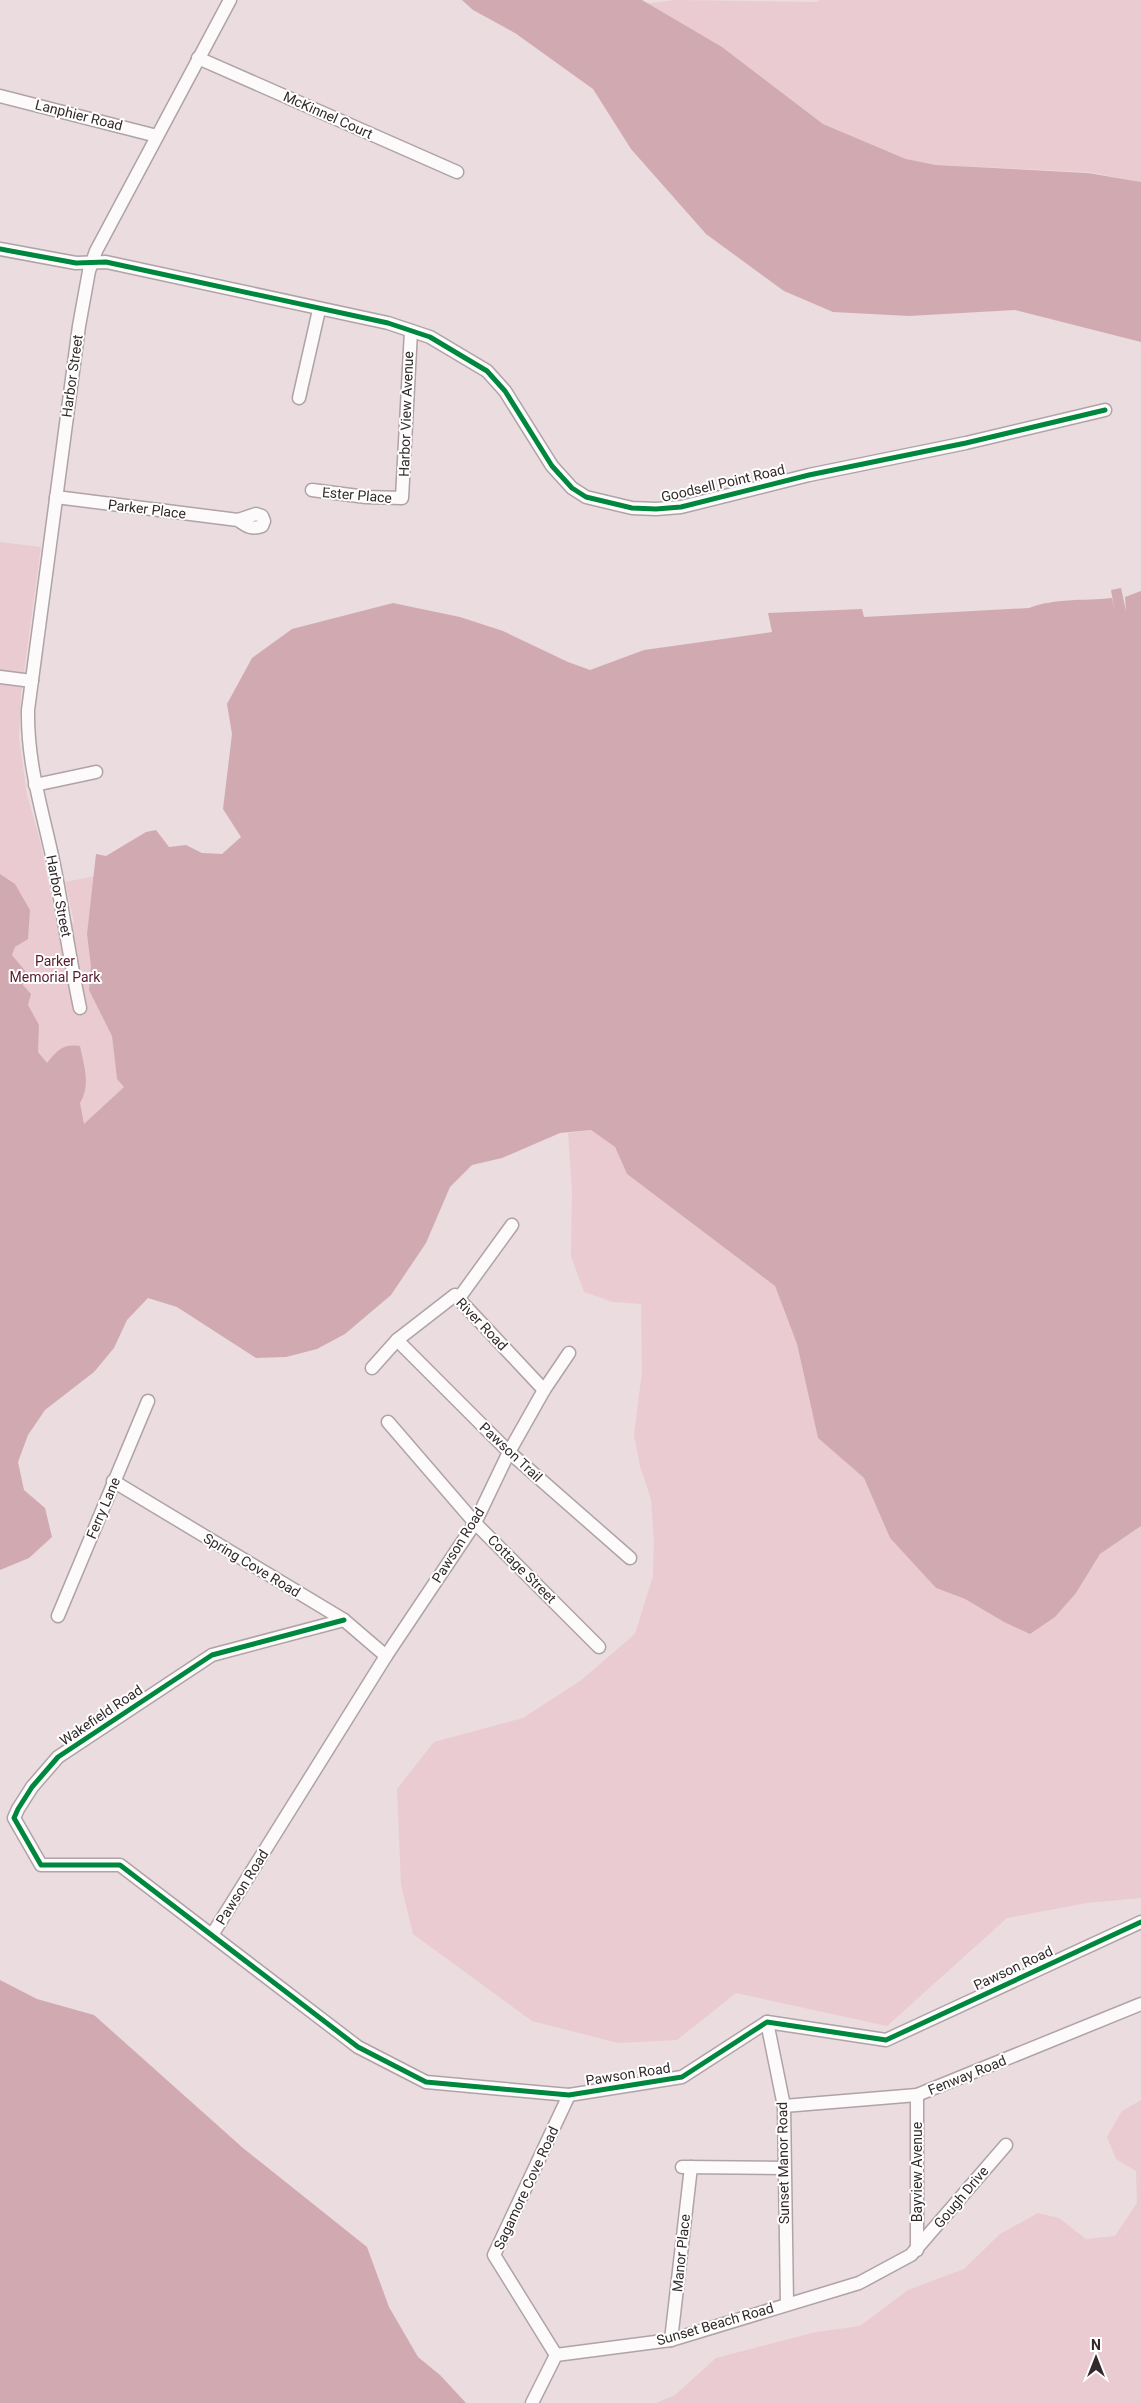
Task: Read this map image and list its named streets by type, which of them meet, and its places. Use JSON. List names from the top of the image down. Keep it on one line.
{"streets":{"street":["Lanphier Road","McKinnel Court","Harbor Street","Harbor View Avenue","Goodsell Point Road","Ester Place","Parker Place","River Road","Pawson Trail","Ferry Lane","Pawson Road","Spring Cove Road","Cottage Street","Wakefield Road","Fenway Road","Sunset Manor Road","Bayview Avenue","Sagamore Cove Road","Gough Drive","Manor Place","Sunset Beach Road"]},"crossings":[["Lanphier Road","Harbor Street"],["McKinnel Court","Harbor Street"],["Harbor Street","Goodsell Point Road"],["Harbor Street","Parker Place"],["Harbor View Avenue","Goodsell Point Road"],["Harbor View Avenue","Ester Place"],["River Road","Pawson Trail"],["River Road","Pawson Road"],["Pawson Trail","Pawson Road"],["Ferry Lane","Spring Cove Road"],["Pawson Road","Spring Cove Road"],["Pawson Road","Cottage Street"],["Pawson Road","Wakefield Road"],["Pawson Road","Sunset Manor Road"],["Pawson Road","Sagamore Cove Road"],["Spring Cove Road","Wakefield Road"],["Fenway Road","Sunset Manor Road"],["Fenway Road","Bayview Avenue"],["Sunset Manor Road","Manor Place"],["Sunset Manor Road","Sunset Beach Road"],["Bayview Avenue","Gough Drive"],["Bayview Avenue","Sunset Beach Road"],["Sagamore Cove Road","Sunset Beach Road"],["Gough Drive","Sunset Beach Road"],["Manor Place","Sunset Beach Road"]],"parks":["Parker Memorial Park"],"north":"top"}
